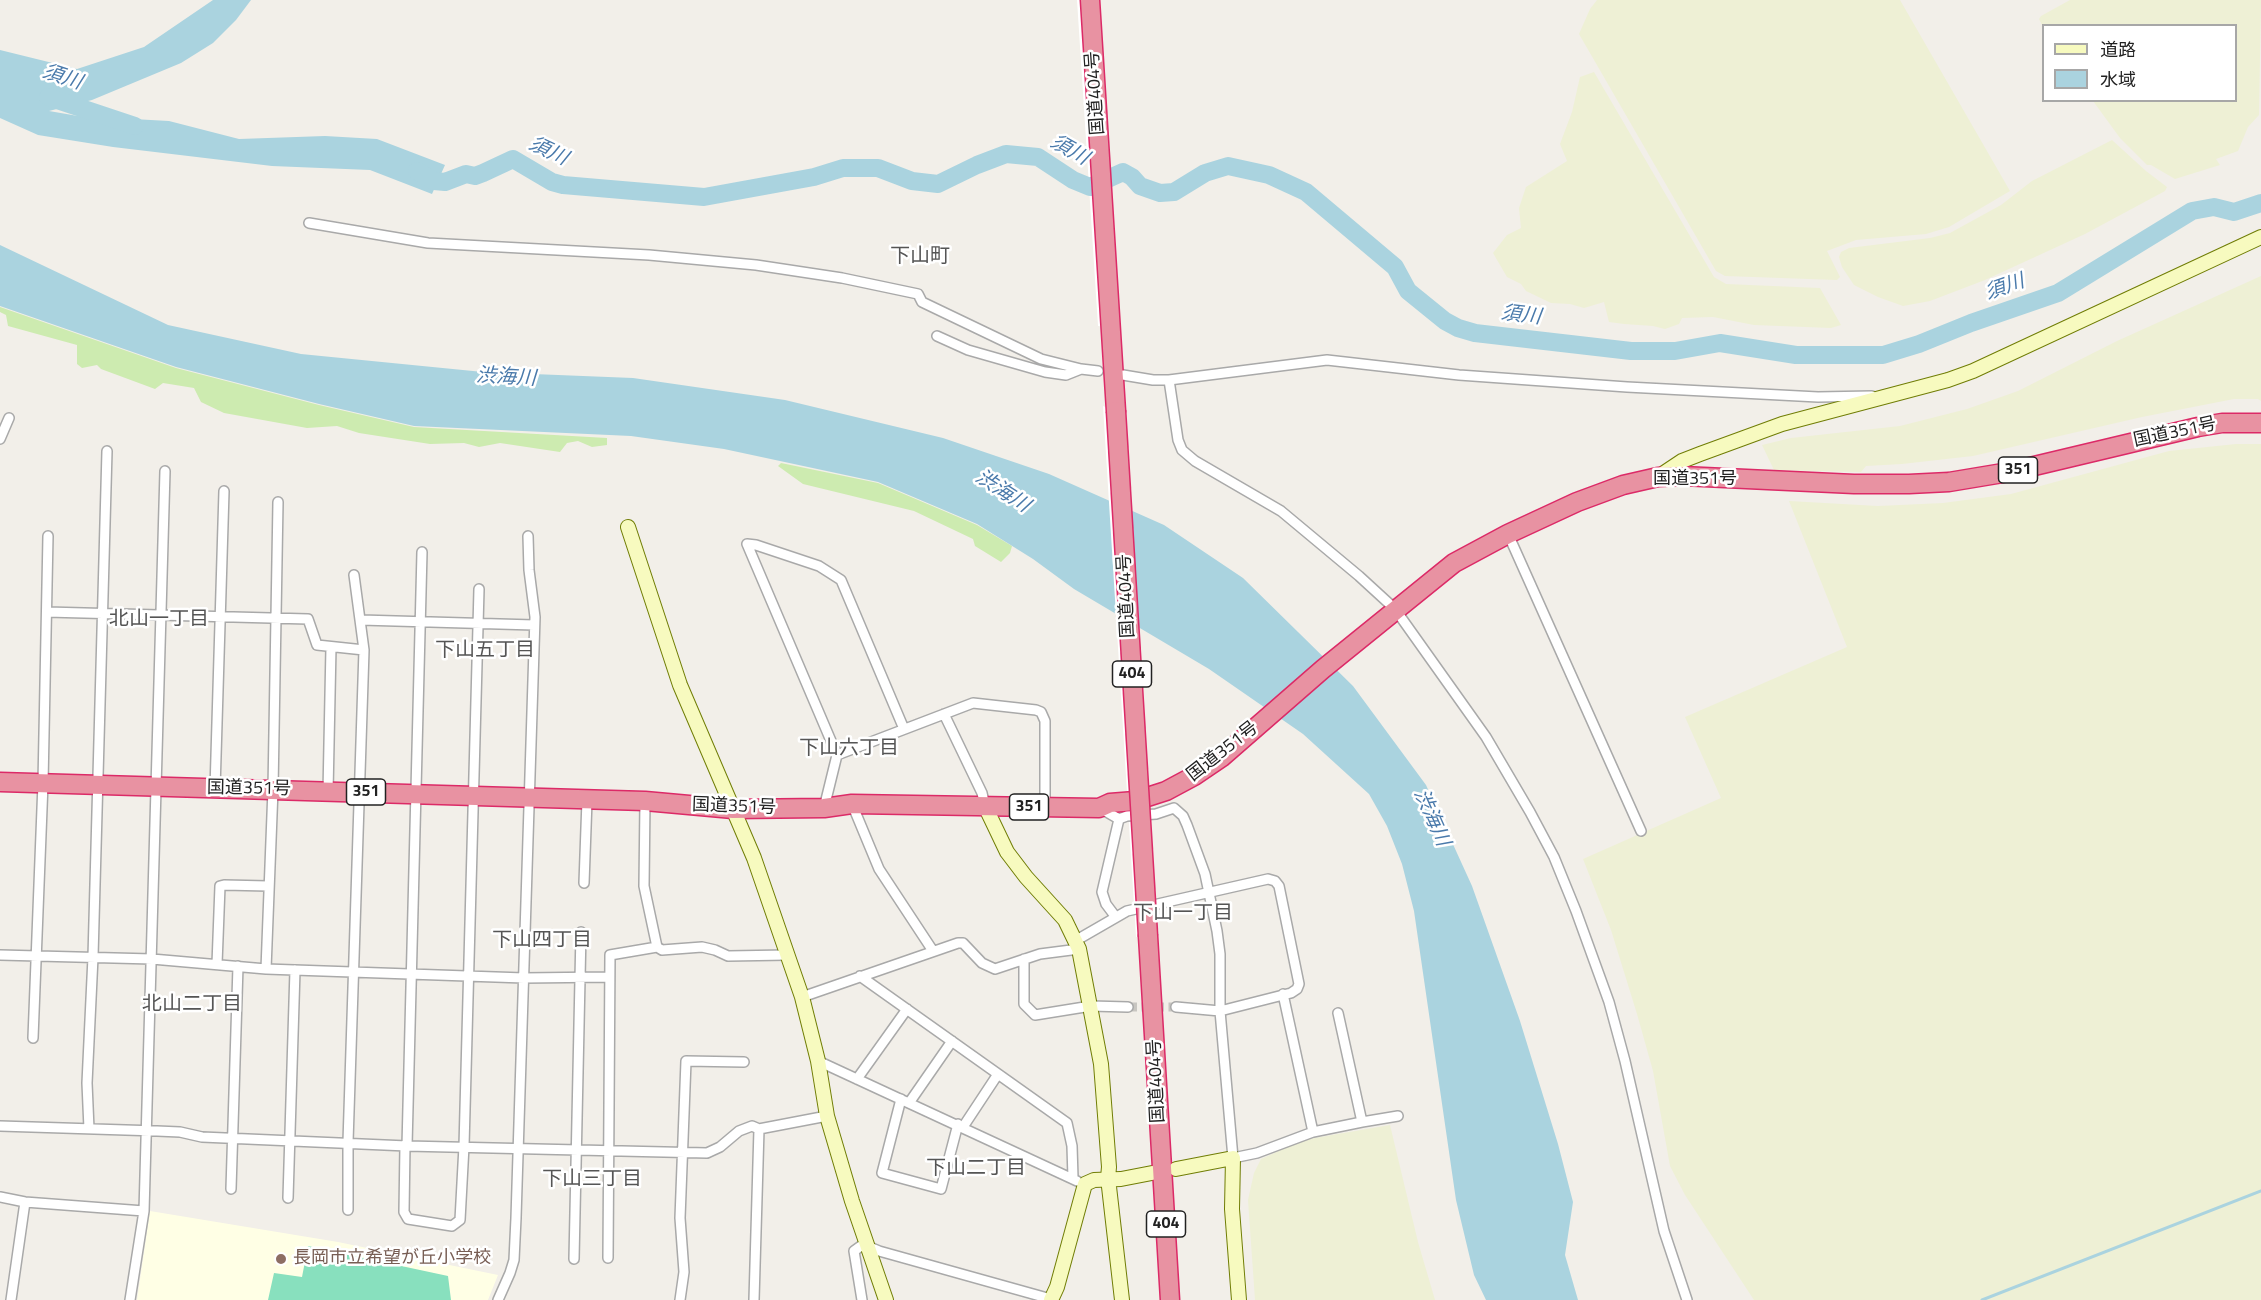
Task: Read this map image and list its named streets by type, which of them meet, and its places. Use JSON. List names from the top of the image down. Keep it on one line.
{"streets":{"highway":["国道404号","国道351号","351","404"]},"districts":["下山町","北山一丁目","下山五丁目","下山六丁目","下山一丁目","下山四丁目","北山二丁目","下山二丁目","下山三丁目"],"water":["須川","渋海川"],"places":["長岡市立希望が丘小学校"],"legend":["道路","水域"]}
